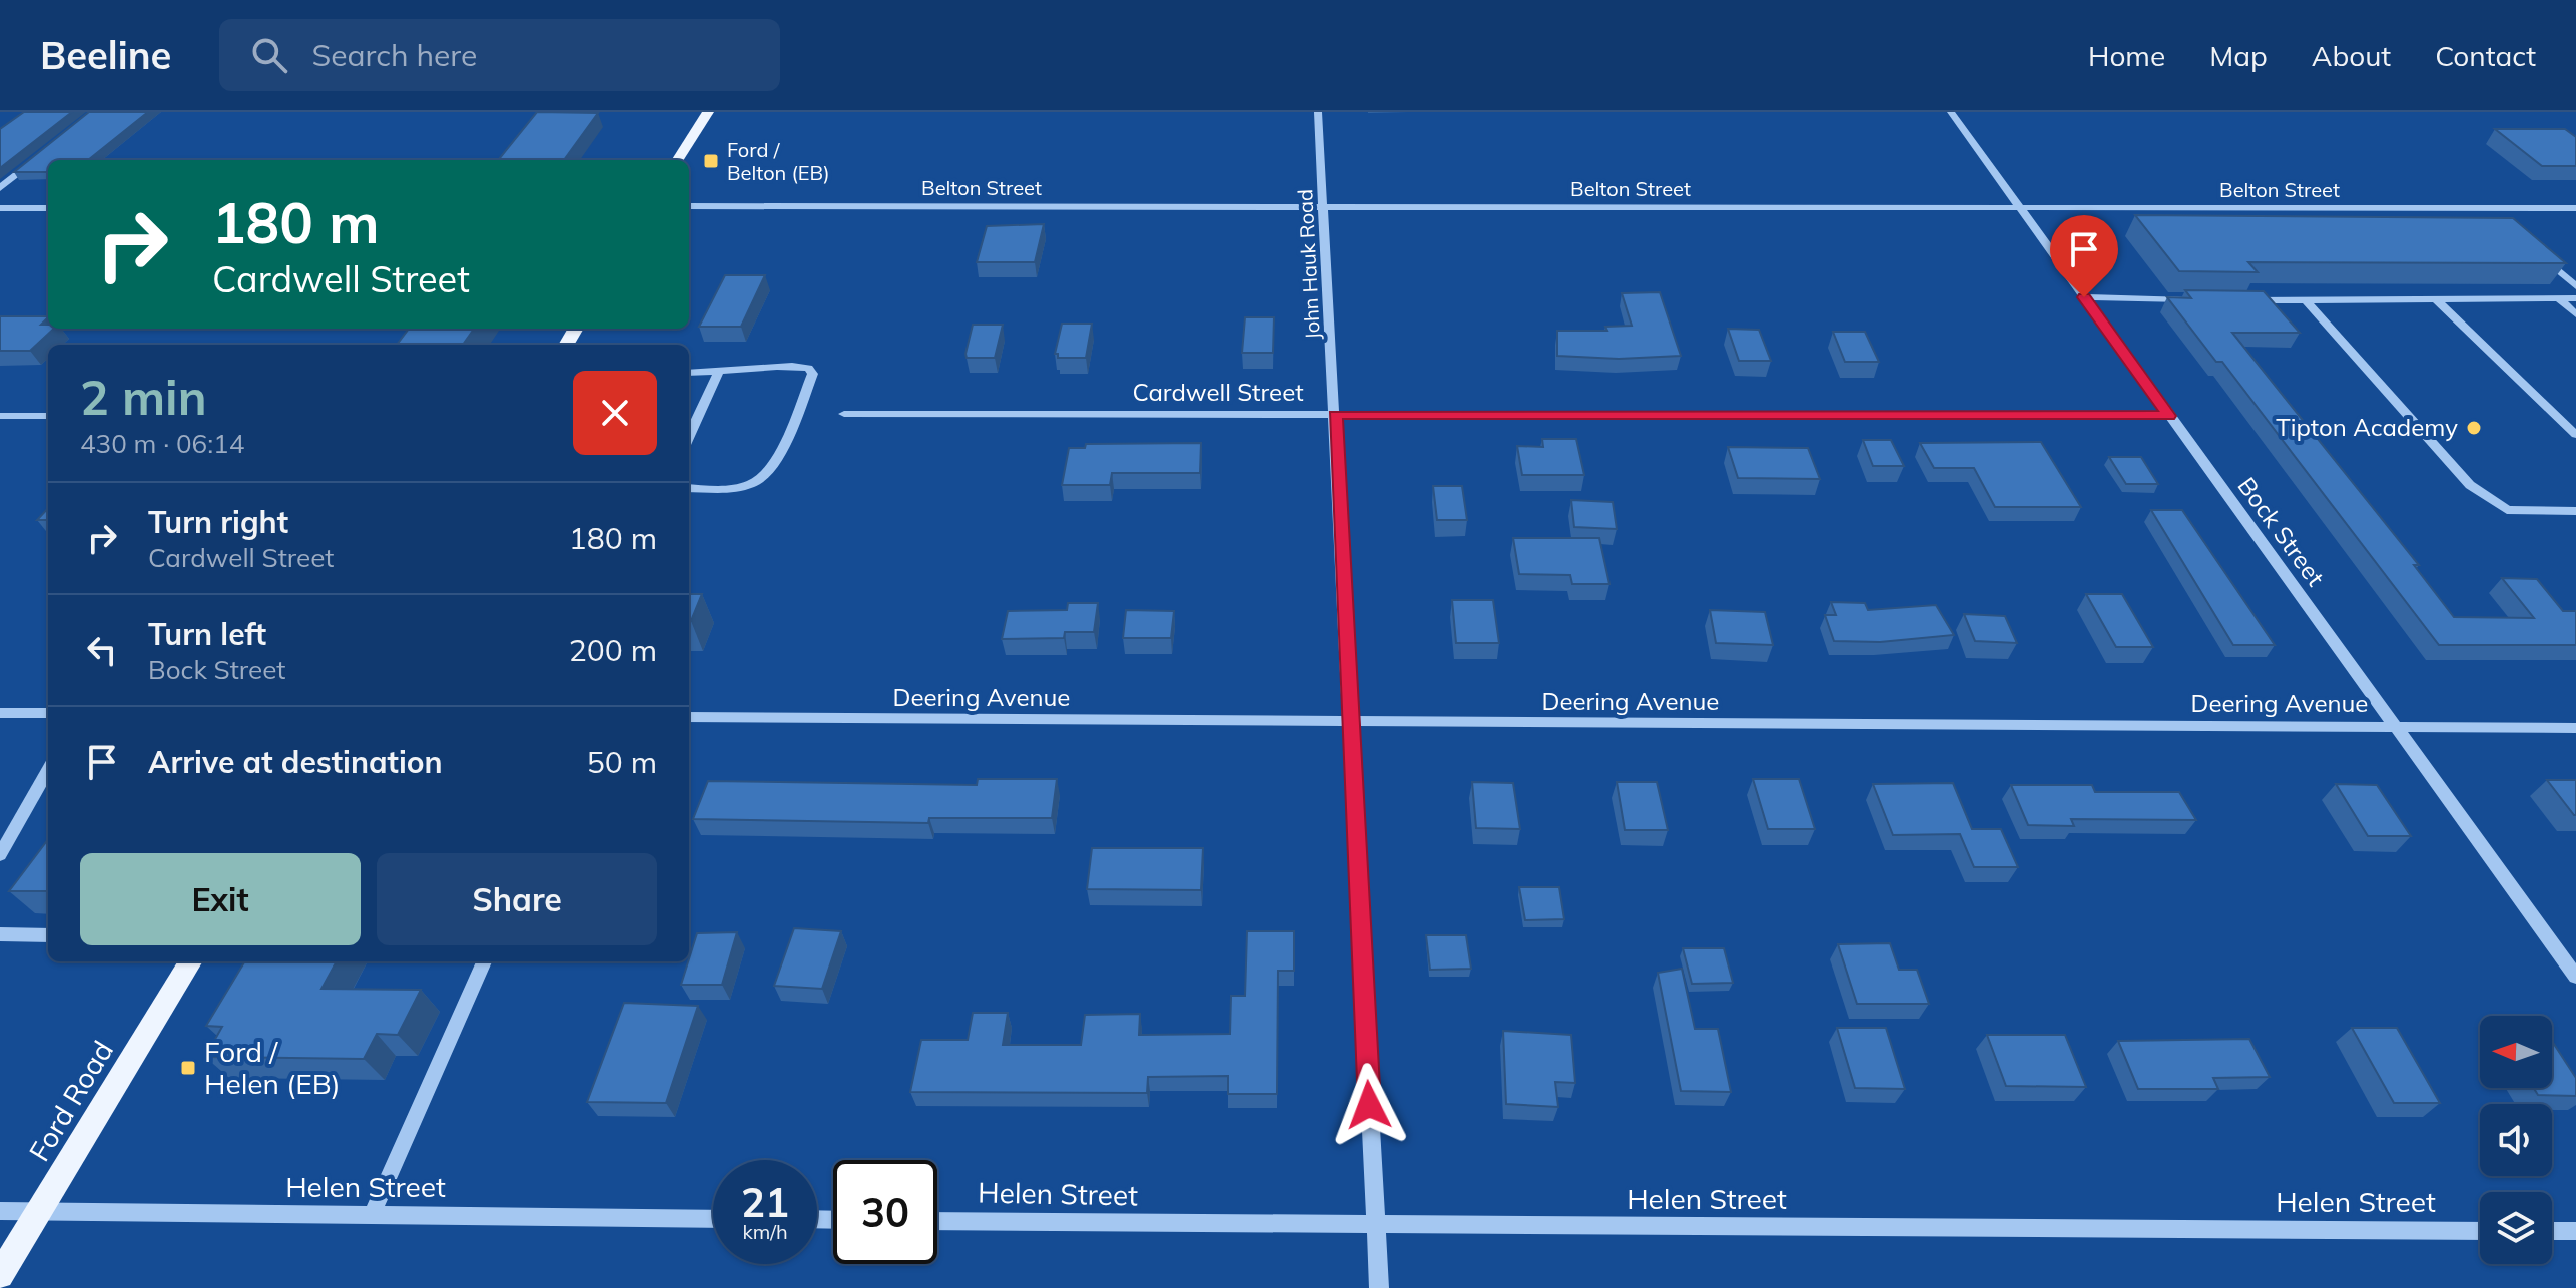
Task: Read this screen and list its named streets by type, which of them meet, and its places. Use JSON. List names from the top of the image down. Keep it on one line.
{"streets":{"main road":["Ford Road"],"street":["Belton Street","John Hauk Road","Cardwell Street","Bock Street","Deering Avenue","Helen Street"]},"crossings":[["Belton Street","John Hauk Road"],["Belton Street","Bock Street"],["John Hauk Road","Cardwell Street"],["John Hauk Road","Deering Avenue"],["John Hauk Road","Helen Street"],["Cardwell Street","Bock Street"],["Bock Street","Deering Avenue"],["Ford Road","Helen Street"]],"places":{"transit":["Ford / Belton (EB)","Ford / Helen (EB)"],"other":["Tipton Academy"]},"north":"left","page":{"header":"Beeline","search":"Search here","nav":["Home","Map","About","Contact"],"turn":["180 m","Cardwell Street"],"heading":["2 min","430 m · 06:14"],"list":[{"name":"Turn right","note":"Cardwell Street","value":"180 m"},{"name":"Turn left","note":"Bock Street","value":"200 m"},{"name":"Arrive at destination","value":"50 m"}],"buttons":["Exit","Share"],"speed":"21 km/h","limit":"30"}}
